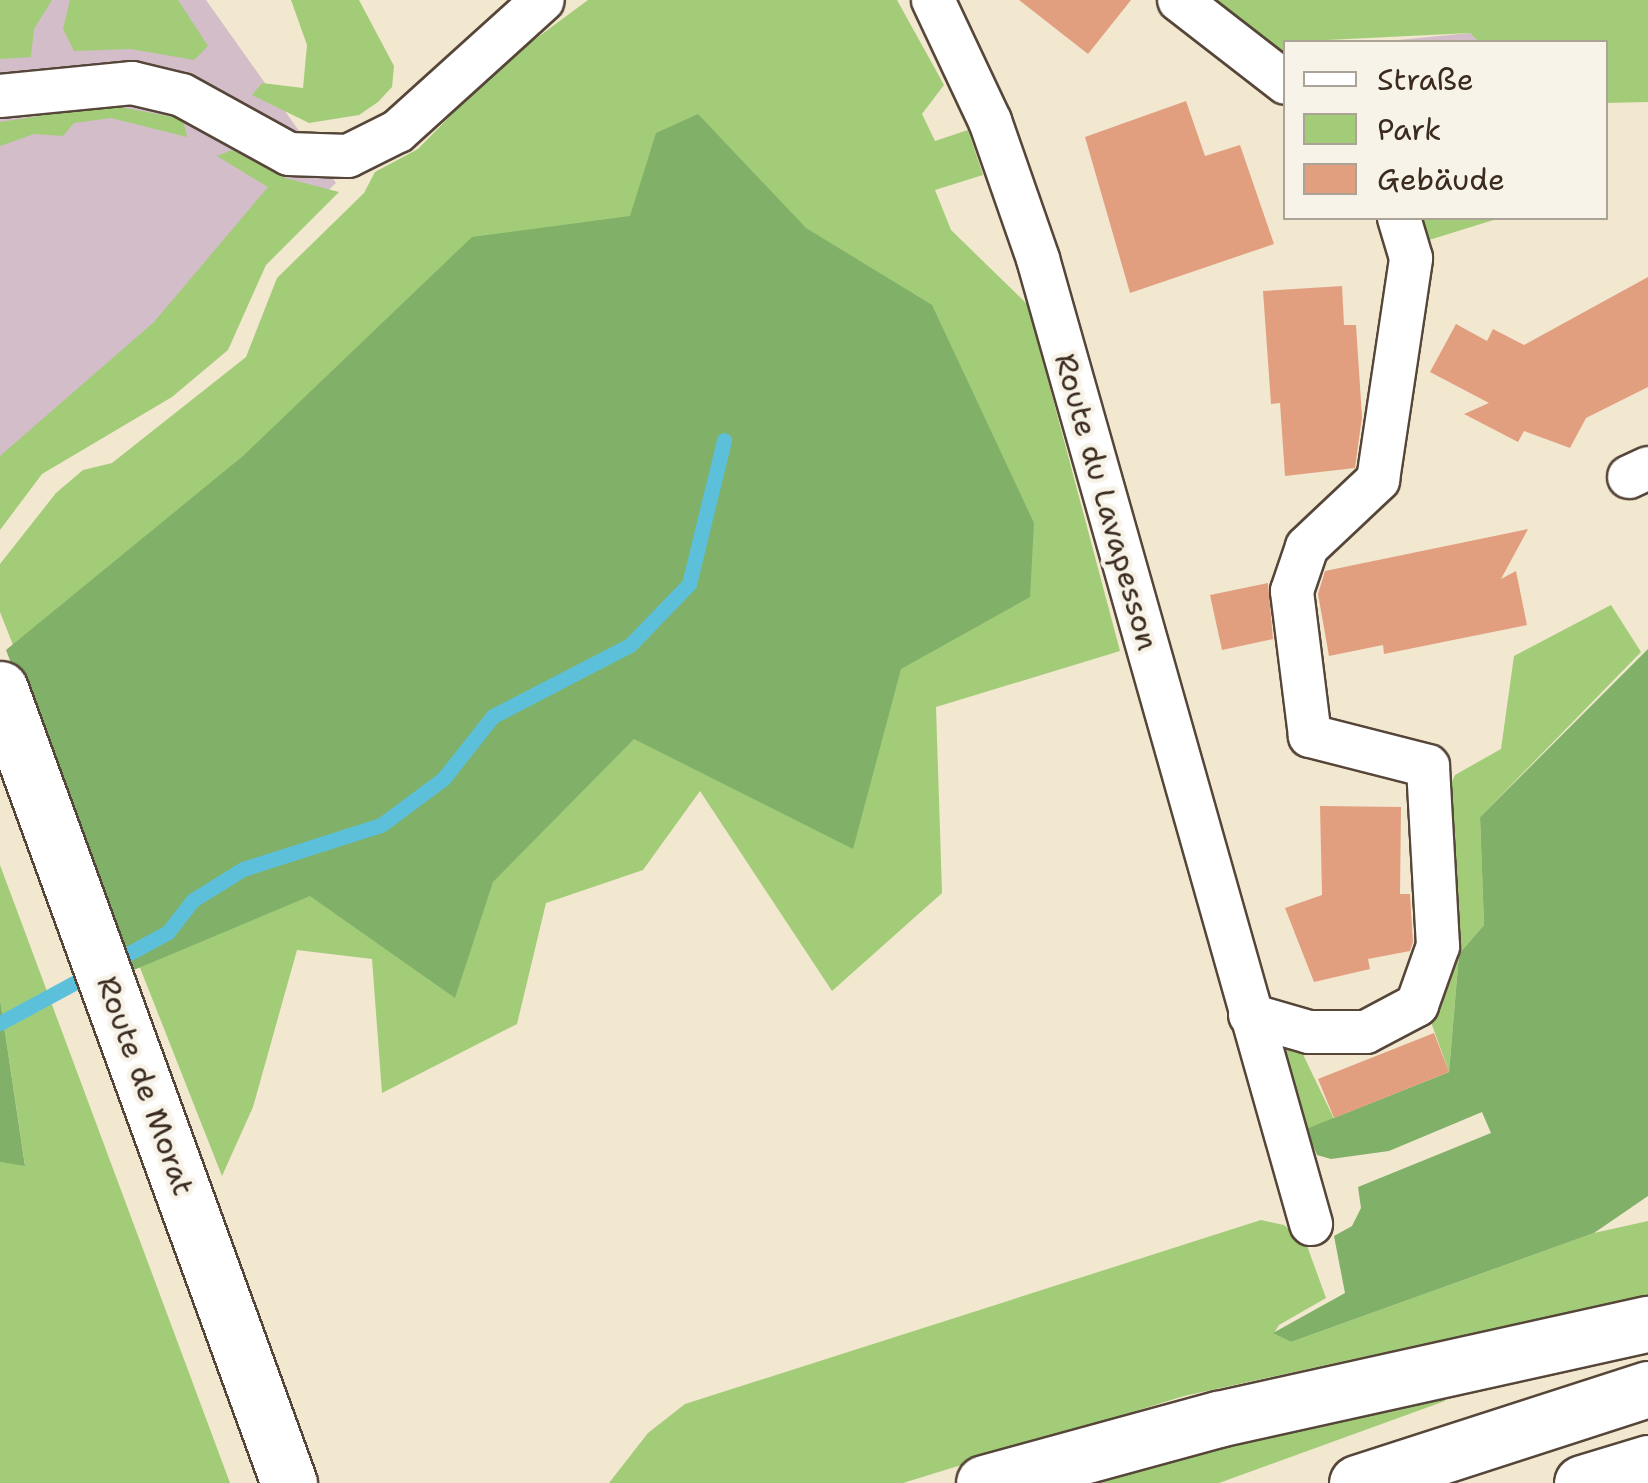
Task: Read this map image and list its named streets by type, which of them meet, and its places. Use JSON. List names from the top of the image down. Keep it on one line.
{"streets":{"main road":["Route de Morat"],"street":["Route du Lavapesson"]},"legend":["Straße","Park","Gebäude"]}
